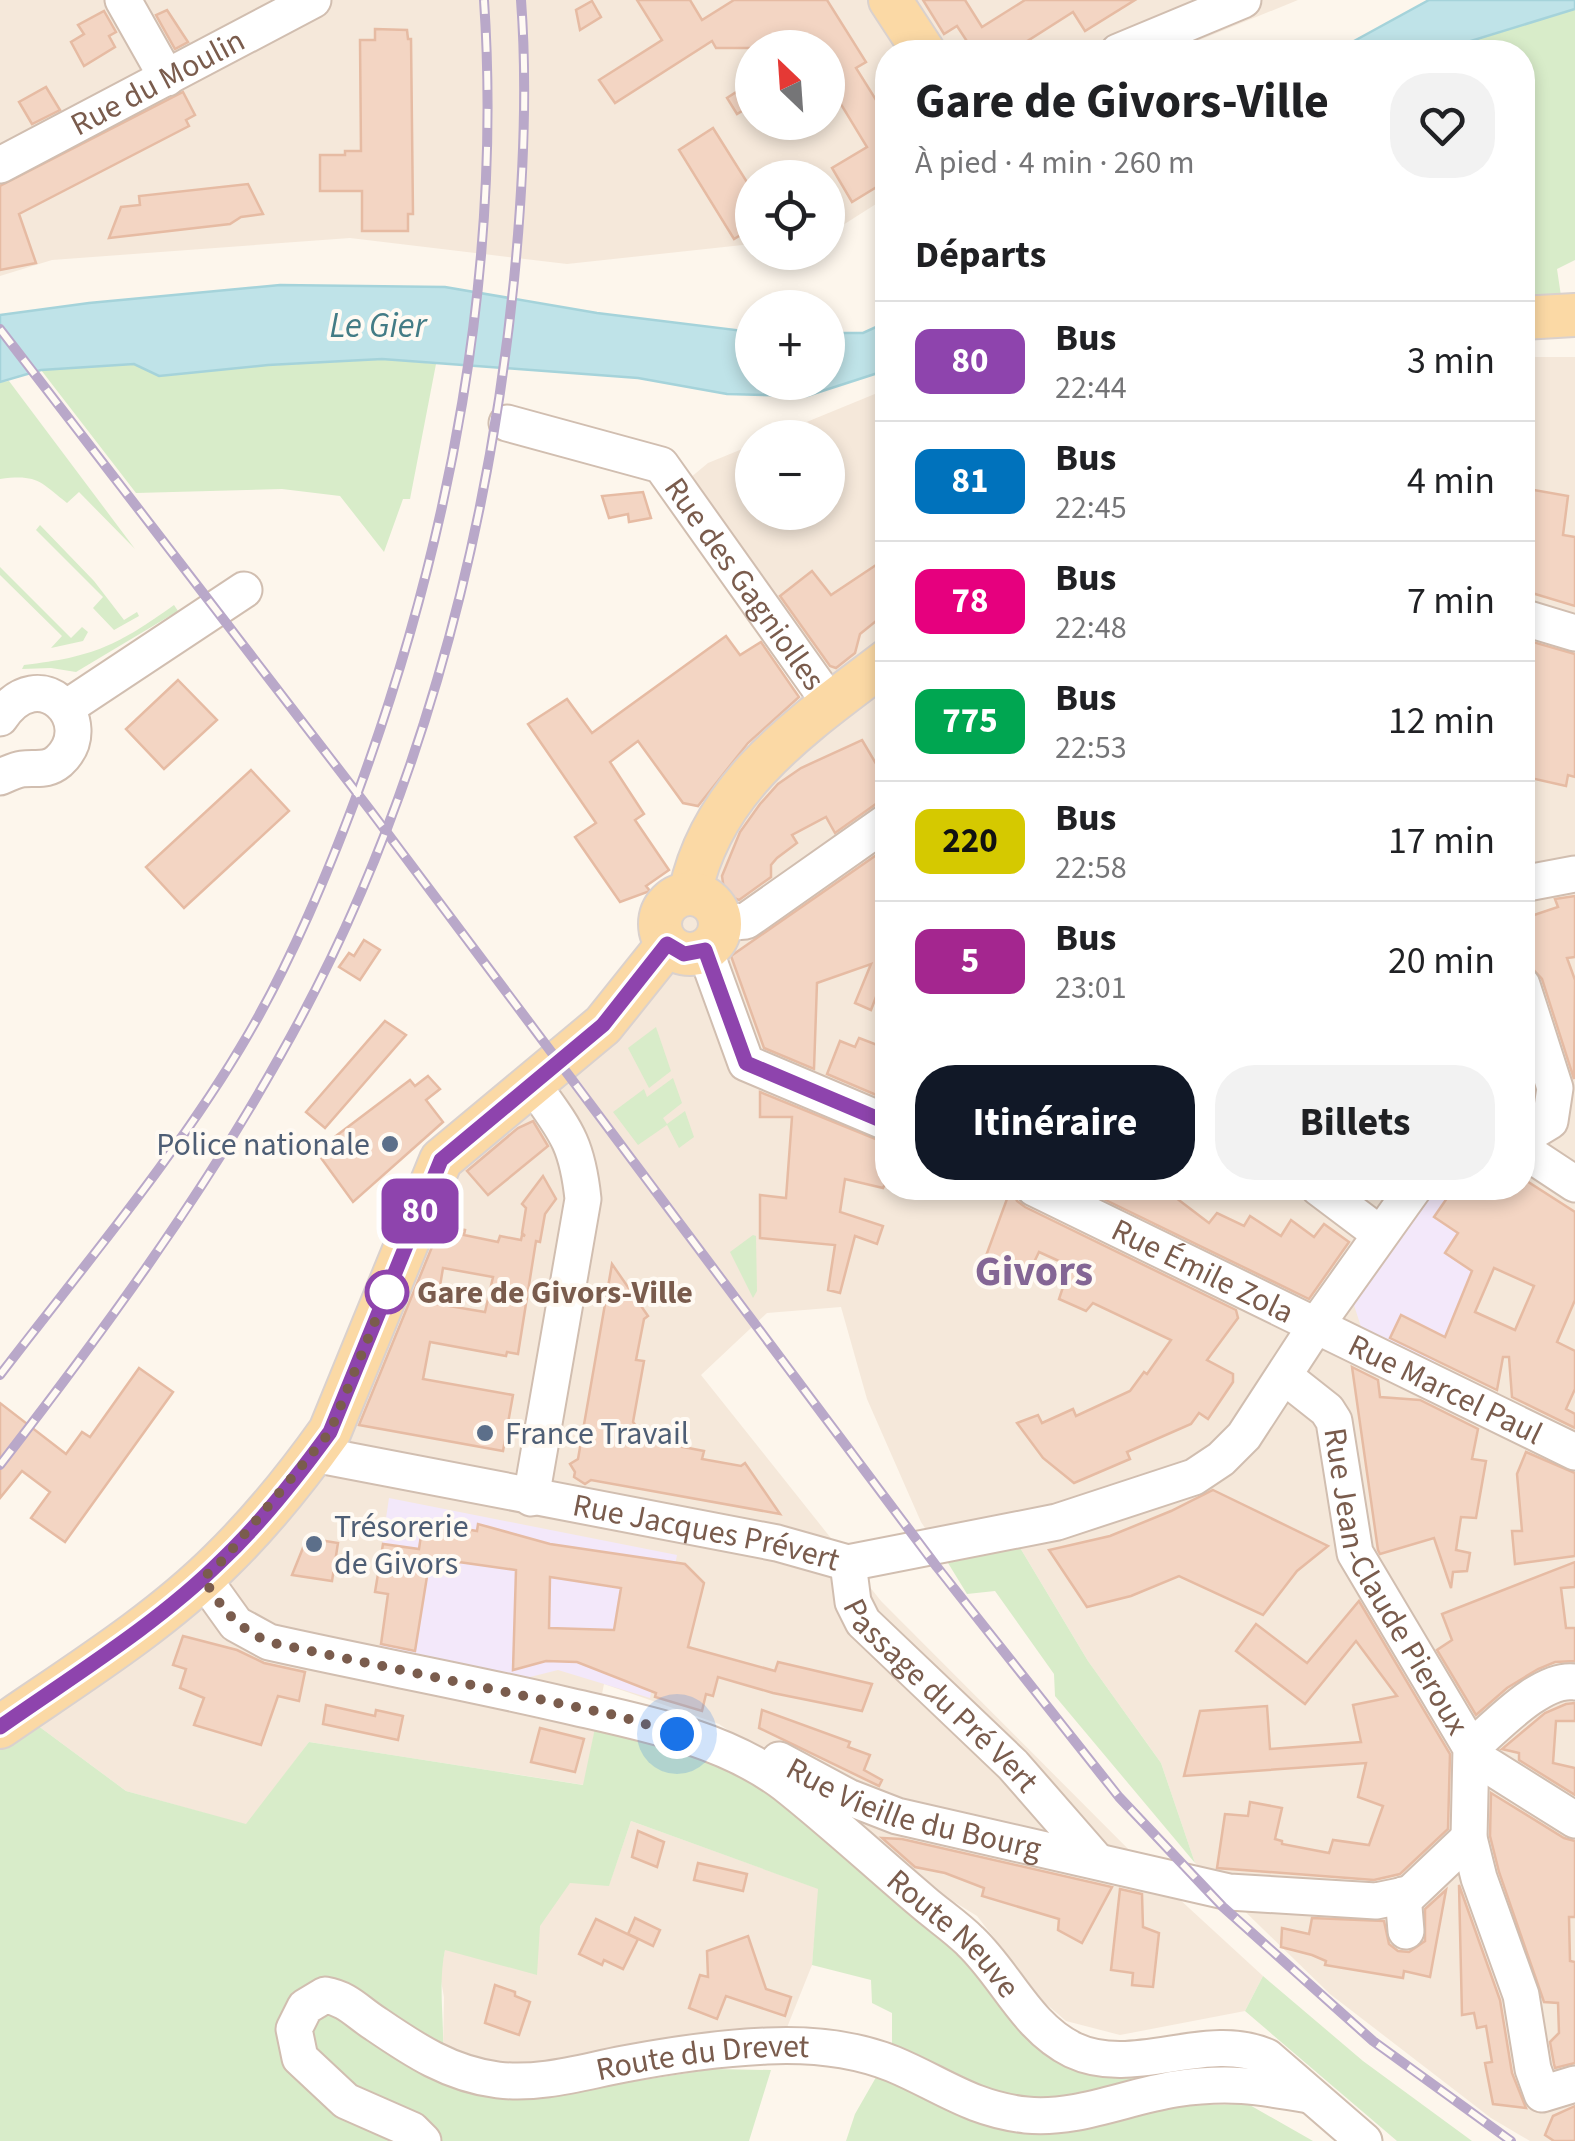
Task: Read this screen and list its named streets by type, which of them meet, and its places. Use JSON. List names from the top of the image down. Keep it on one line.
{"streets":{"street":["Rue du Moulin","Rue des Gagniolles","Rue Émile Zola","Rue Marcel Paul","Rue Jacques Prévert","Rue Jean-Claude Pieroux","Passage du Pré Vert","Rue Vieille du Bourg","Route Neuve","Route du Drevet"]},"crossings":[["Rue Émile Zola","Rue Marcel Paul"],["Rue Émile Zola","Rue Jacques Prévert"],["Rue Marcel Paul","Rue Jacques Prévert"],["Rue Jacques Prévert","Rue Jean-Claude Pieroux"],["Rue Jacques Prévert","Passage du Pré Vert"],["Passage du Pré Vert","Rue Vieille du Bourg"],["Rue Vieille du Bourg","Route Neuve"],["Route Neuve","Route du Drevet"]],"districts":["Givors"],"water":["Le Gier"],"places":["Police nationale","Gare de Givors-Ville","France Travail","Trésorerie de Givors"],"lines":["bus line 80"],"north":"top left","page":{"on_map":"80","map_buttons":["+","−"],"heading":[["Gare de Givors-Ville","À pied · 4 min · 260 m"],"Départs"],"list":[{"mark":"80","name":"Bus","note":"22:44","value":"3 min"},{"mark":"81","name":"Bus","note":"22:45","value":"4 min"},{"mark":"78","name":"Bus","note":"22:48","value":"7 min"},{"mark":"775","name":"Bus","note":"22:53","value":"12 min"},{"mark":"220","name":"Bus","note":"22:58","value":"17 min"},{"mark":"5","name":"Bus","note":"23:01","value":"20 min"}],"buttons":["Itinéraire","Billets"]}}
